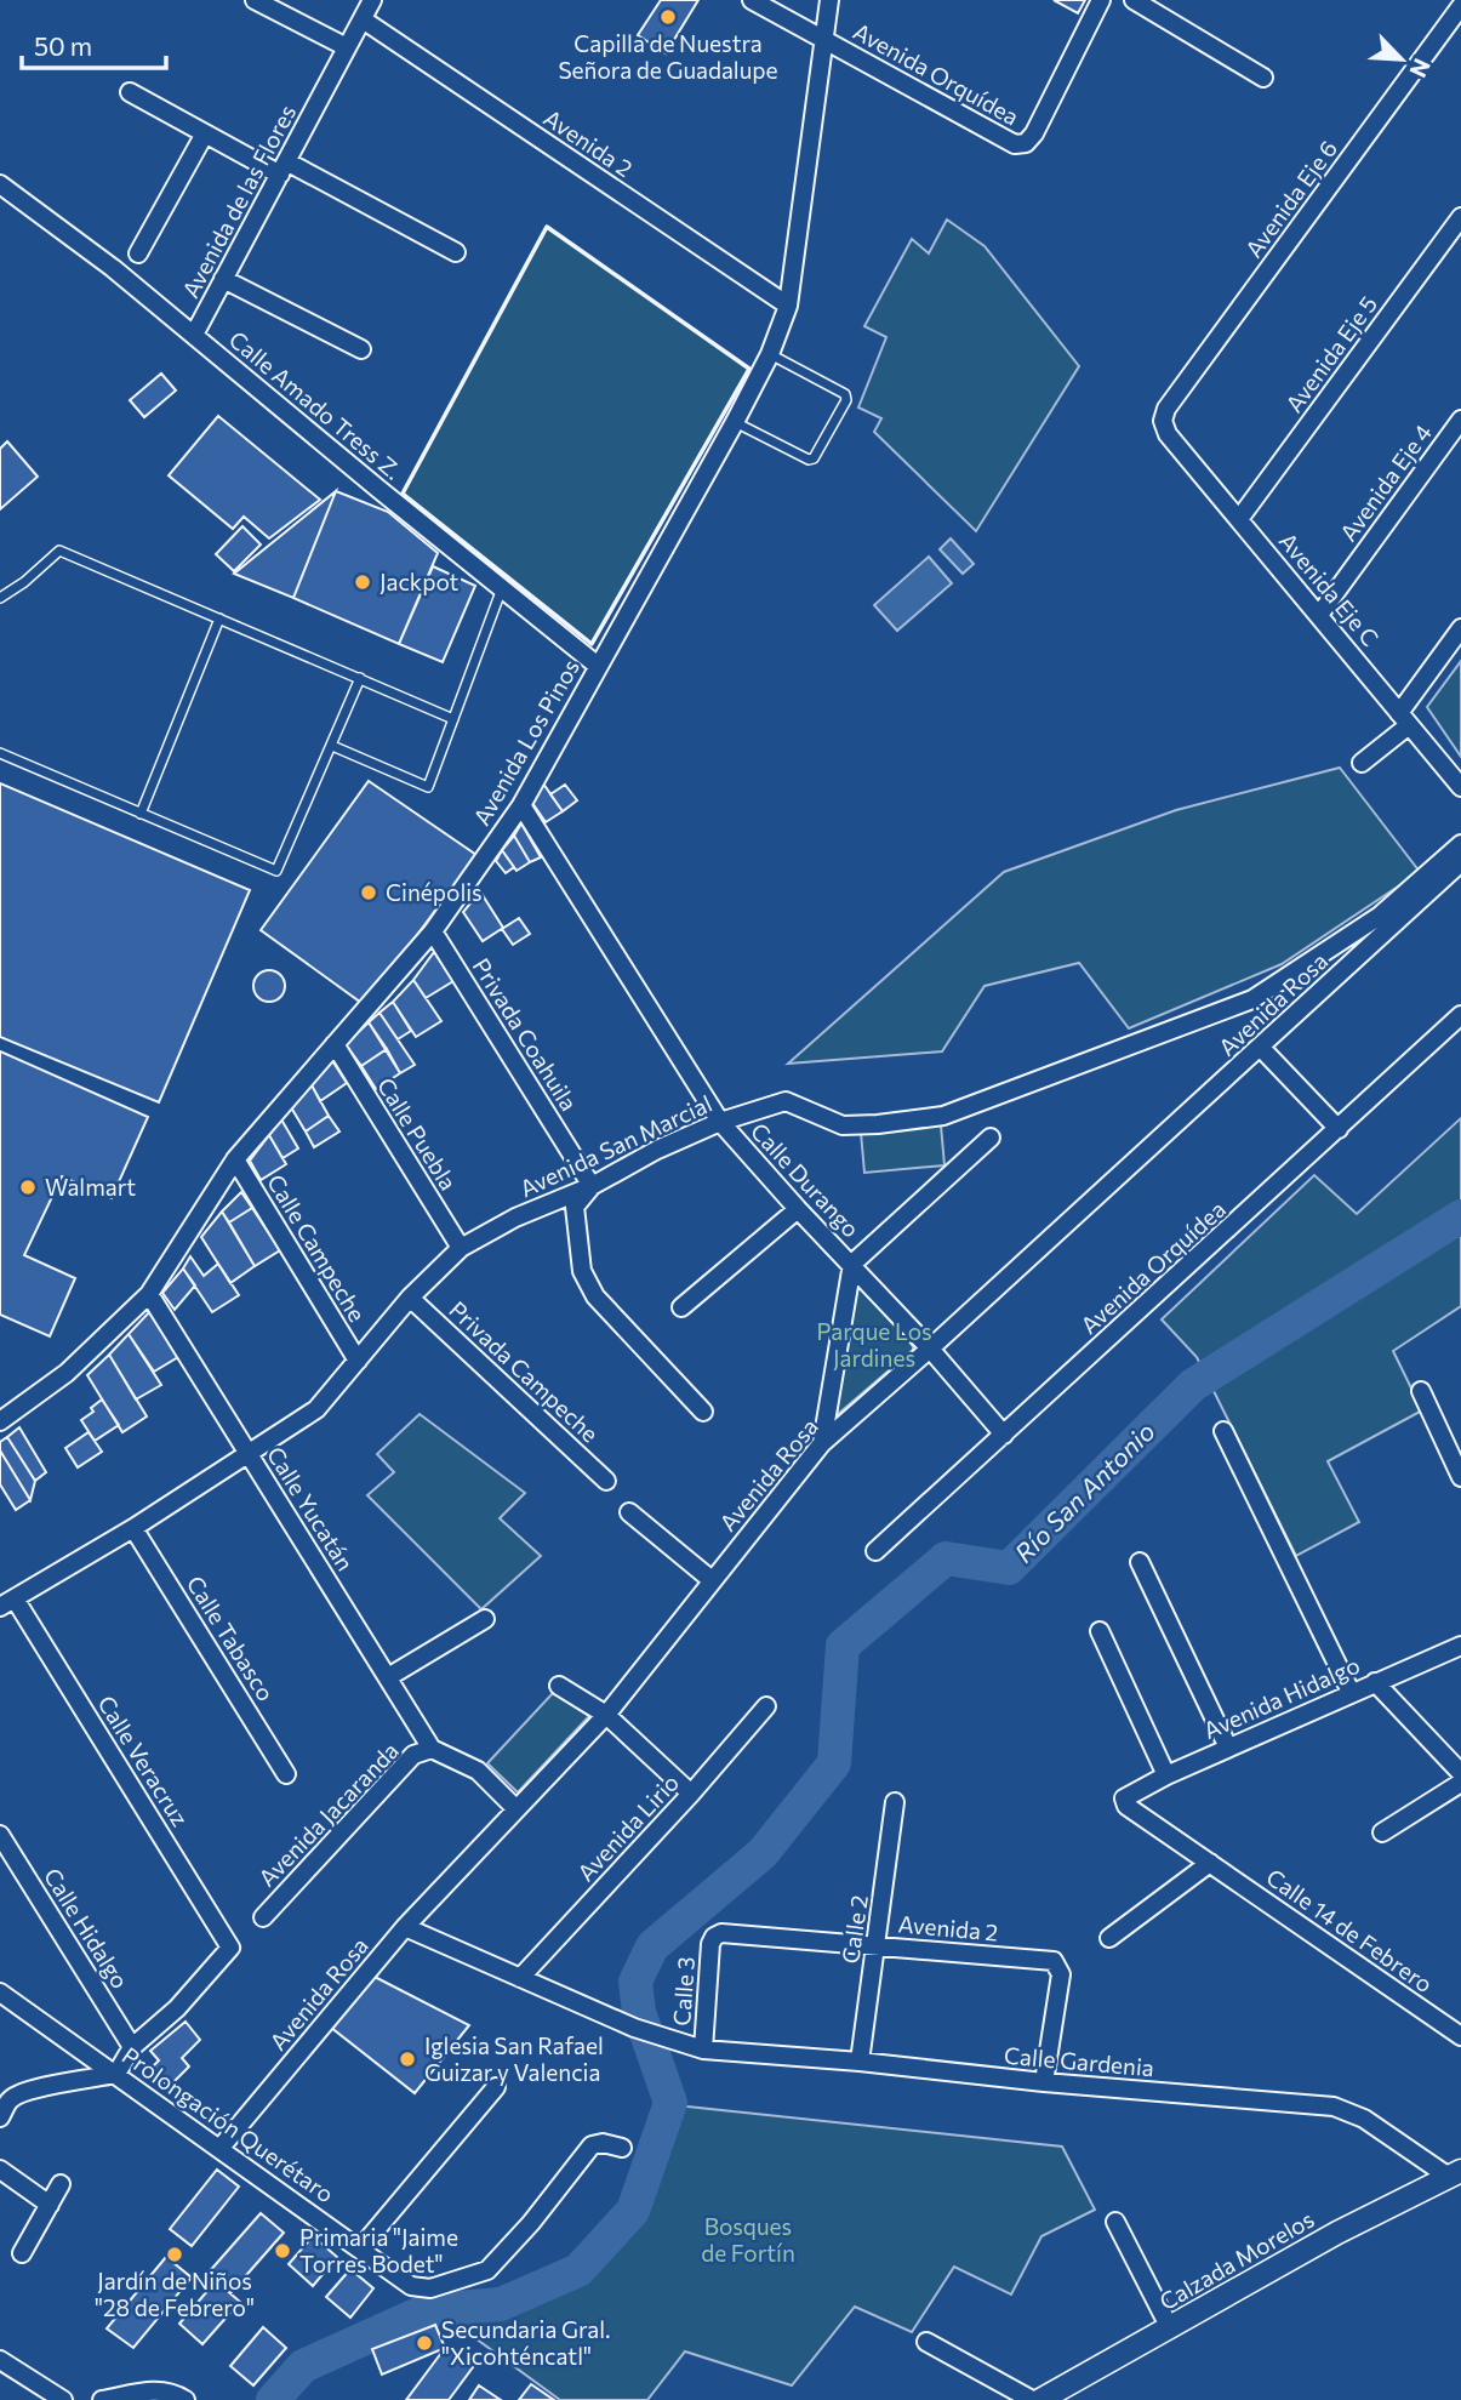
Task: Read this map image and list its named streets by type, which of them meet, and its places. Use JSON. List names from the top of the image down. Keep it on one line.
{"streets":{"street":["Avenida Orquídea","Avenida 2","Avenida Eje 6","Avenida de las Flores","Avenida Eje 5","Calle Amado Tress Z.","Avenida Eje 4","Avenida Eje C","Avenida Los Pinos","Avenida Rosa","Privada Coahuila","Calle Puebla","Avenida San Marcial","Calle Durango","Calle Campeche","Privada Campeche","Calle Yucatán","Calle Tabasco","Avenida Hidalgo","Calle Veracruz","Avenida Jacaranda","Avenida Lirio","Calle Hidalgo","Calle 2","Calle 14 de Febrero","Calle 3","Calle Gardenia","Prolongación Querétaro","Calzada Morelos"]},"crossings":[["Avenida Orquídea","Avenida Los Pinos"],["Avenida Orquídea","Calle Durango"],["Avenida 2","Avenida de las Flores"],["Avenida 2","Avenida Los Pinos"],["Avenida 2","Calle 2"],["Avenida 2","Calle 3"],["Avenida 2","Calle Gardenia"],["Avenida Eje 6","Avenida Eje C"],["Avenida de las Flores","Calle Amado Tress Z."],["Avenida Eje 5","Avenida Eje C"],["Calle Amado Tress Z.","Avenida Los Pinos"],["Avenida Eje 4","Avenida Eje C"],["Avenida Los Pinos","Privada Coahuila"],["Avenida Los Pinos","Calle Puebla"],["Avenida Los Pinos","Calle Durango"],["Avenida Los Pinos","Calle Campeche"],["Avenida Los Pinos","Calle Yucatán"],["Avenida Rosa","Calle Durango"],["Avenida Rosa","Prolongación Querétaro"],["Privada Coahuila","Avenida San Marcial"],["Calle Puebla","Avenida San Marcial"],["Avenida San Marcial","Calle Durango"],["Avenida San Marcial","Calle Campeche"],["Avenida San Marcial","Privada Campeche"],["Avenida San Marcial","Calle Yucatán"],["Avenida San Marcial","Calle Tabasco"],["Avenida San Marcial","Calle Veracruz"],["Calle Yucatán","Avenida Jacaranda"],["Avenida Hidalgo","Calle 14 de Febrero"],["Calle Veracruz","Calle Hidalgo"],["Avenida Lirio","Calle Gardenia"],["Calle 2","Calle Gardenia"],["Calle 3","Calle Gardenia"],["Calle Gardenia","Calzada Morelos"]],"water":["Río San Antonio"],"parks":["Parque Los Jardines","Bosques de Fortín"],"places":["Capilla de Nuestra Señora de Guadalupe","Jackpot","Cinépolis","Walmart","Iglesia San Rafael Guizar y Valencia","Primaria \"Jaime Torres Bodet\"","Jardín de Niños \"28 de Febrero\"","Secundaria Gral. \"Xicohténcatl\""],"scale_bar":"50 m","north":"bottom right"}
